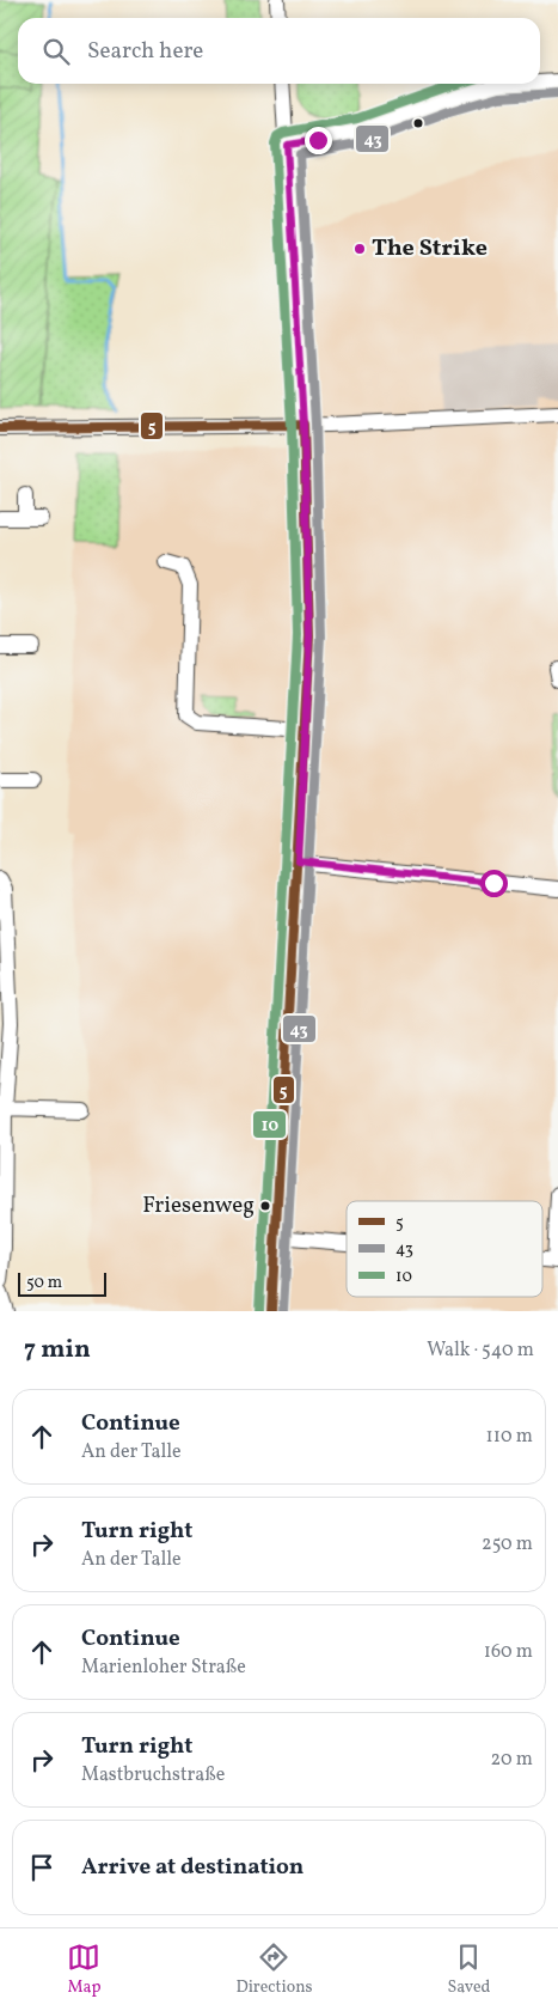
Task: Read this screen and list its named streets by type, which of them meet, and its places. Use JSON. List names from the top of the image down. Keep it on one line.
{"places":["The Strike","Friesenweg"],"lines":["transit line 10","transit line 43","transit line 5"],"legend":["5","43","10"],"scale_bar":"50 m","page":{"search":"Search here","scale":"50 m","heading":["7 min","Walk · 540 m"],"list":[["Continue","An der Talle","110 m"],["Turn right","An der Talle","250 m"],["Continue","Marienloher Straße","160 m"],["Turn right","Mastbruchstraße","20 m"],"Arrive at destination"],"nav":["Map","Directions","Saved"]}}
